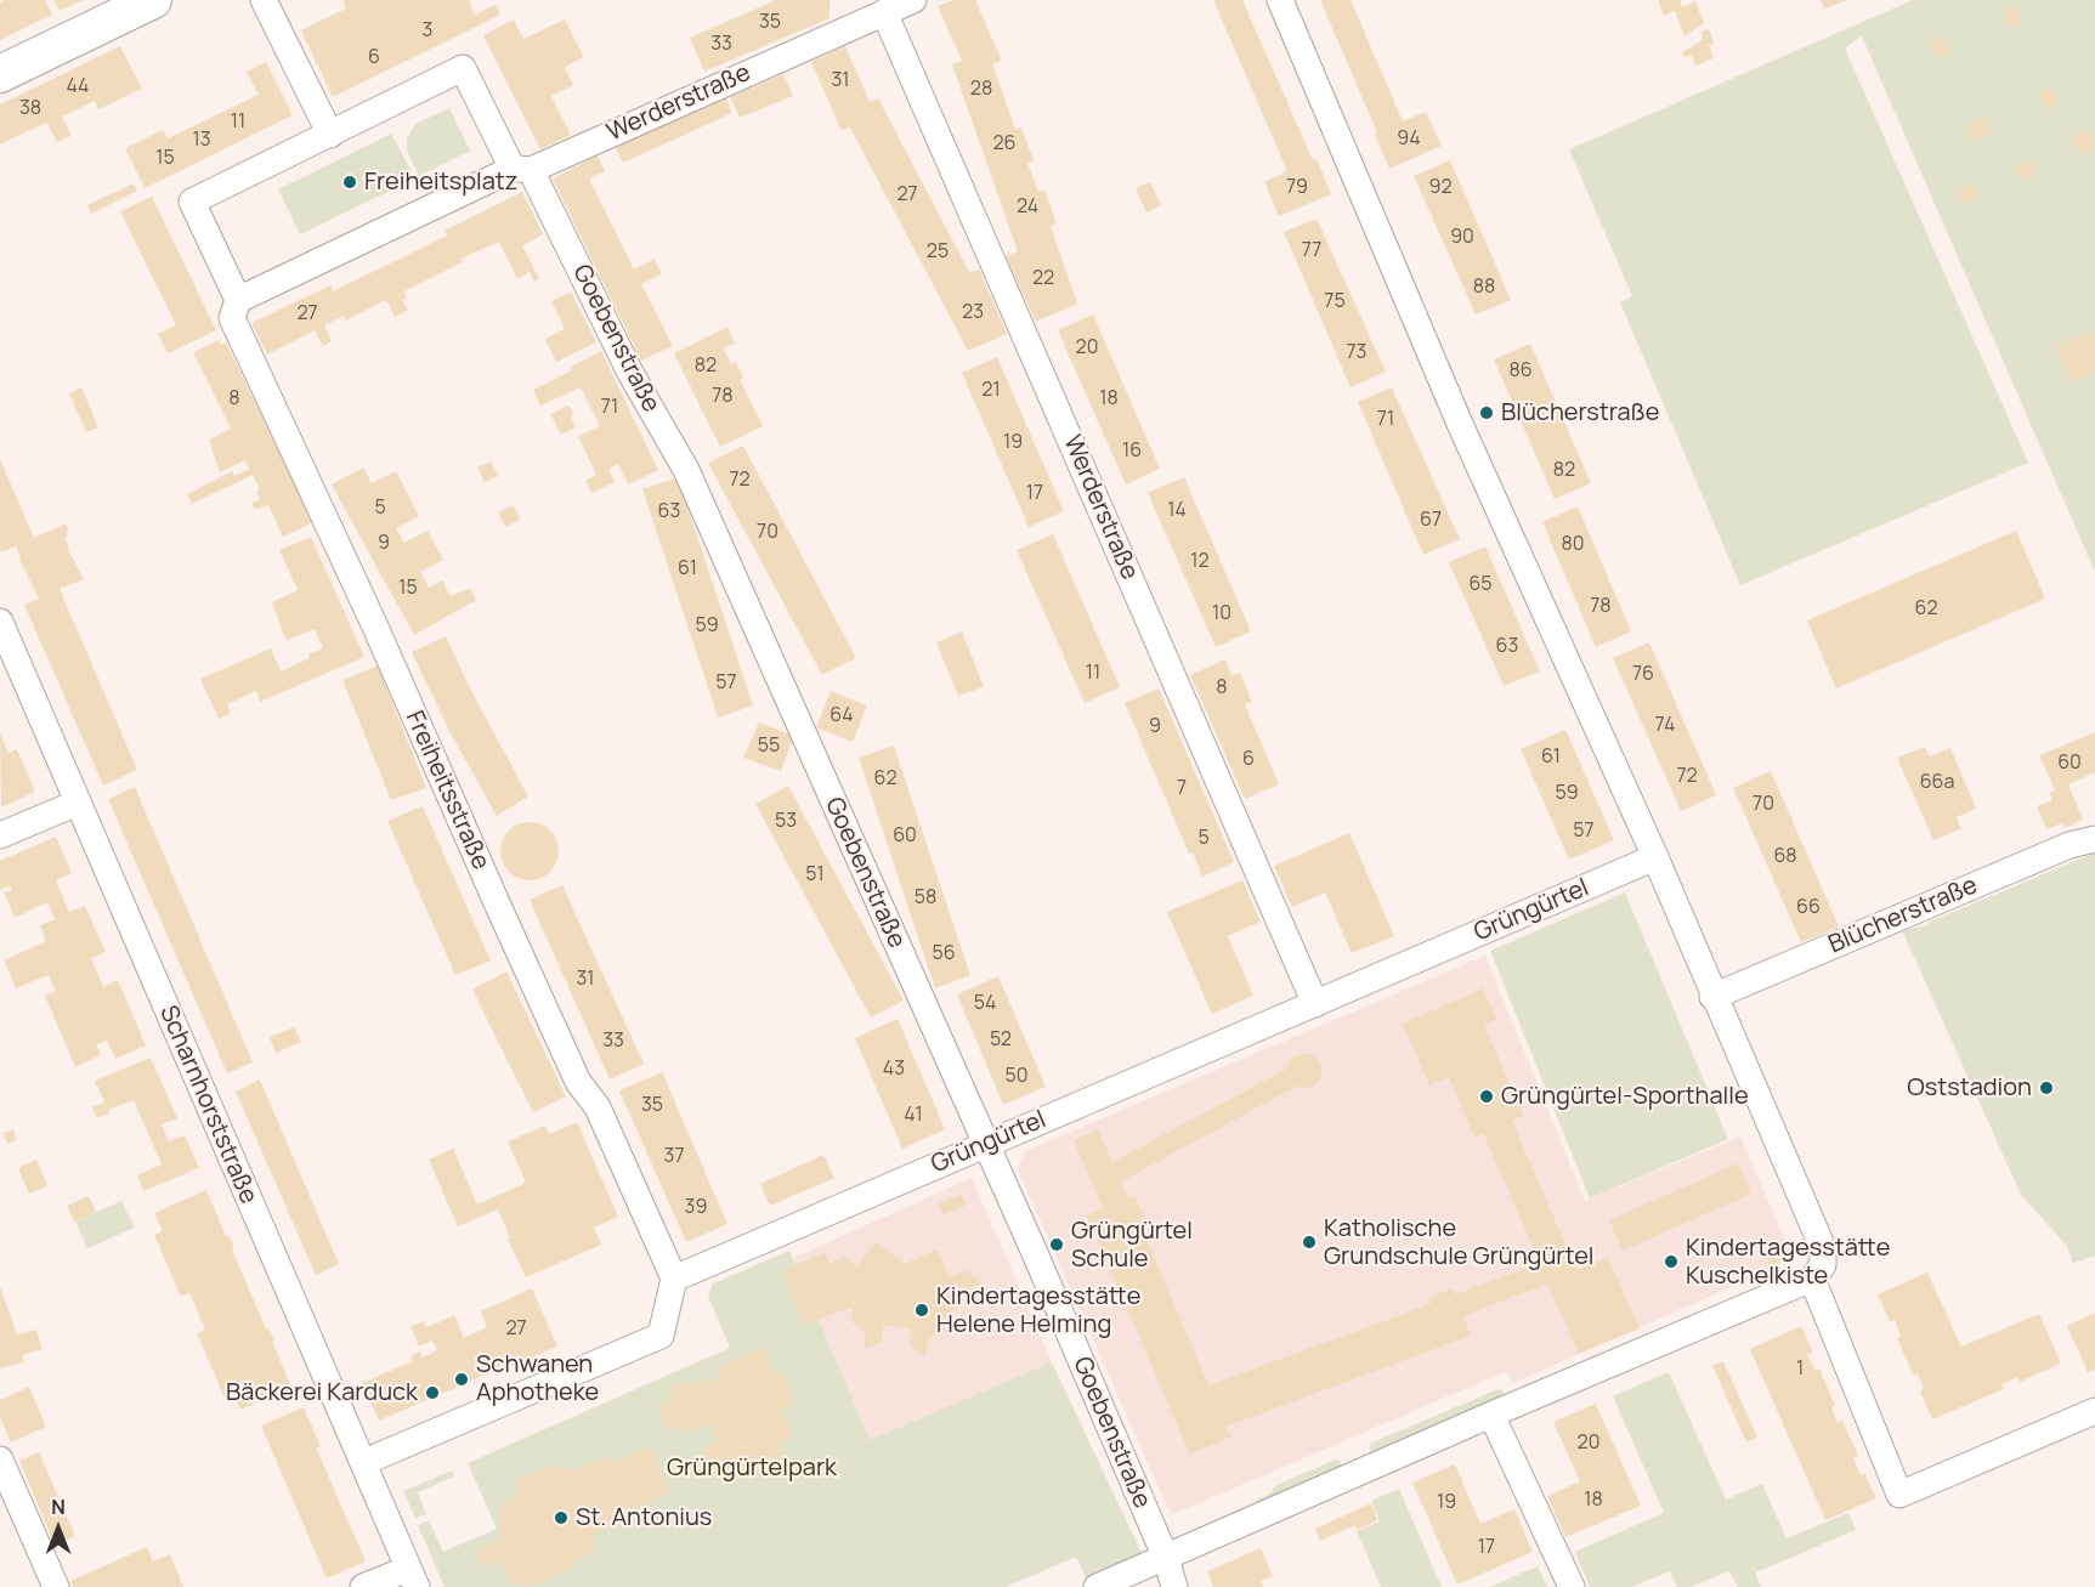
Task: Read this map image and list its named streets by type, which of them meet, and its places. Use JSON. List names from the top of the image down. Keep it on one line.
{"streets":{"street":["Werderstraße","Goebenstraße","Freiheitsstraße","Grüngürtel","Blücherstraße","Scharnhorststraße"]},"crossings":[["Werderstraße","Goebenstraße"],["Werderstraße","Grüngürtel"],["Goebenstraße","Grüngürtel"],["Freiheitsstraße","Grüngürtel"]],"parks":["Grüngürtelpark"],"places":["Freiheitsplatz","Blücherstraße","Oststadion","Grüngürtel-Sporthalle","Katholische Grundschule Grüngürtel","Grüngürtel Schule","Kindertagesstätte Kuschelkiste","Kindertagesstätte Helene Helming","Schwanen Aphotheke","Bäckerei Karduck","St. Antonius"],"house_numbers":["35","3","33","6","31","44","28","38","11","94","13","26","15","79","92","27","24","90","77","25","22","88","75","23","27","20","73","82","86","21","78","8","18","71","71","19","16","82","72","17","5","14","63","67","70","9","80","12","61","65","15","78","62","10","59","63","11","76","57","8","64","74","9","55","61","6","60","72","62","66a","7","59","70","53","57","60","5","68","51","58","66","56","31","54","52","33","43","50","35","41","37","39","27","1","20","18","19","17"],"north":"top"}
